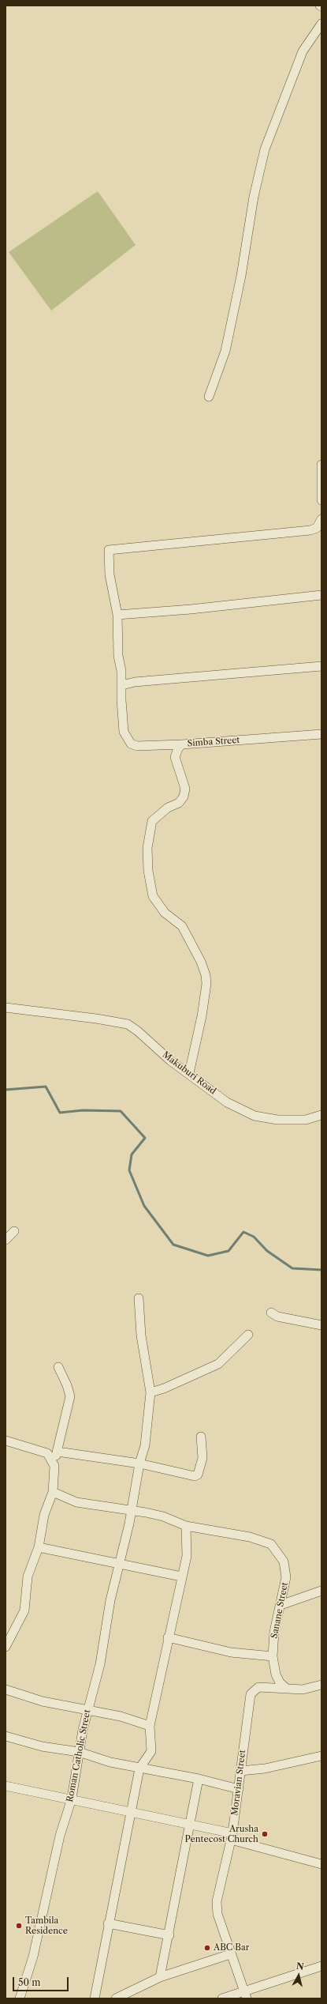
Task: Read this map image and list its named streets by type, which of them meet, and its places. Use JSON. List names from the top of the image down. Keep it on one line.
{"streets":{"street":["Simba Street","Makuburi Road","Sanane Street","Roman Catholic Street","Moravian Street"]},"crossings":[["Simba Street","Makuburi Road"],["Sanane Street","Moravian Street"]],"places":["Arusha Pentecost Church","Tambila Residence","ABC Bar"],"scale_bar":"50 m","north":"top"}
